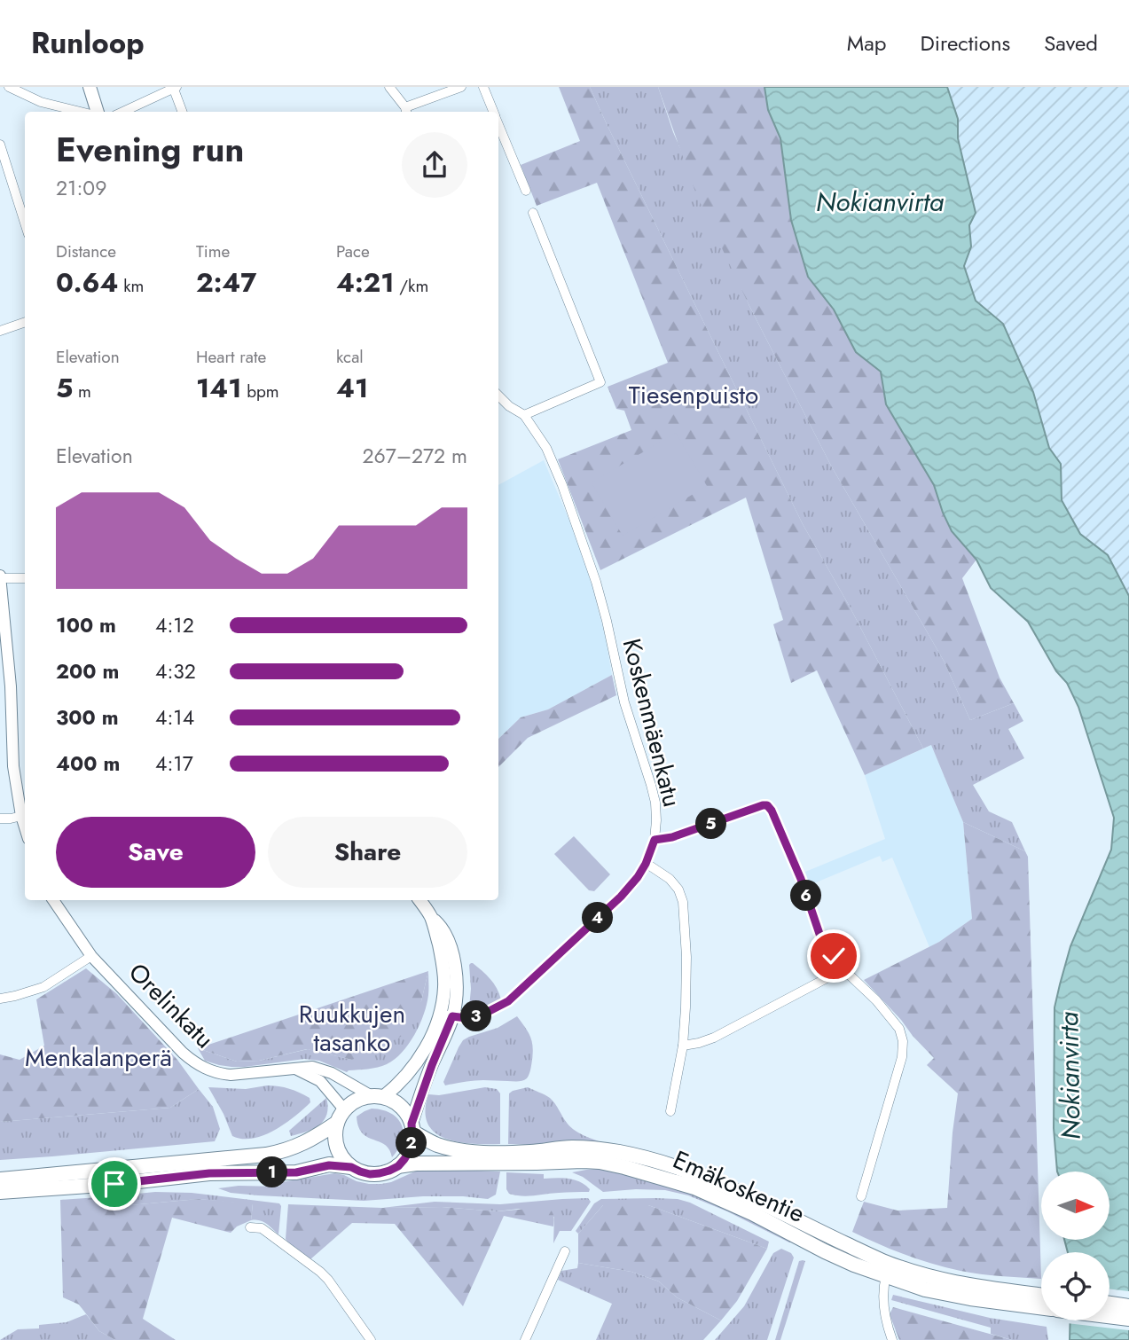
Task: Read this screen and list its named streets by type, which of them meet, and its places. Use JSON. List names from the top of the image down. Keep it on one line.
{"streets":{"main road":["Emäkoskentie"],"street":["Koskenmäenkatu","Orelinkatu"]},"crossings":[["Orelinkatu","Emäkoskentie"]],"water":["Nokianvirta"],"parks":["Tiesenpuisto","Ruukkujen tasanko","Menkalanperä"],"north":"right","page":{"header":"Runloop","nav":["Map","Directions","Saved"],"heading":["Evening run","21:09"],"stats":[["Distance","0.64 km"],["Time","2:47"],["Pace","4:21 /km"],["Elevation","5 m"],["Heart rate","141 bpm"],["kcal","41"]],"chart":["Elevation","267–272 m"],"list":[{"name":"100 m","note":"4:12"},{"name":"200 m","note":"4:32"},{"name":"300 m","note":"4:14"},{"name":"400 m","note":"4:17"}],"buttons":["Save","Share"],"pins":["5","6","4","3","2","1"]}}
